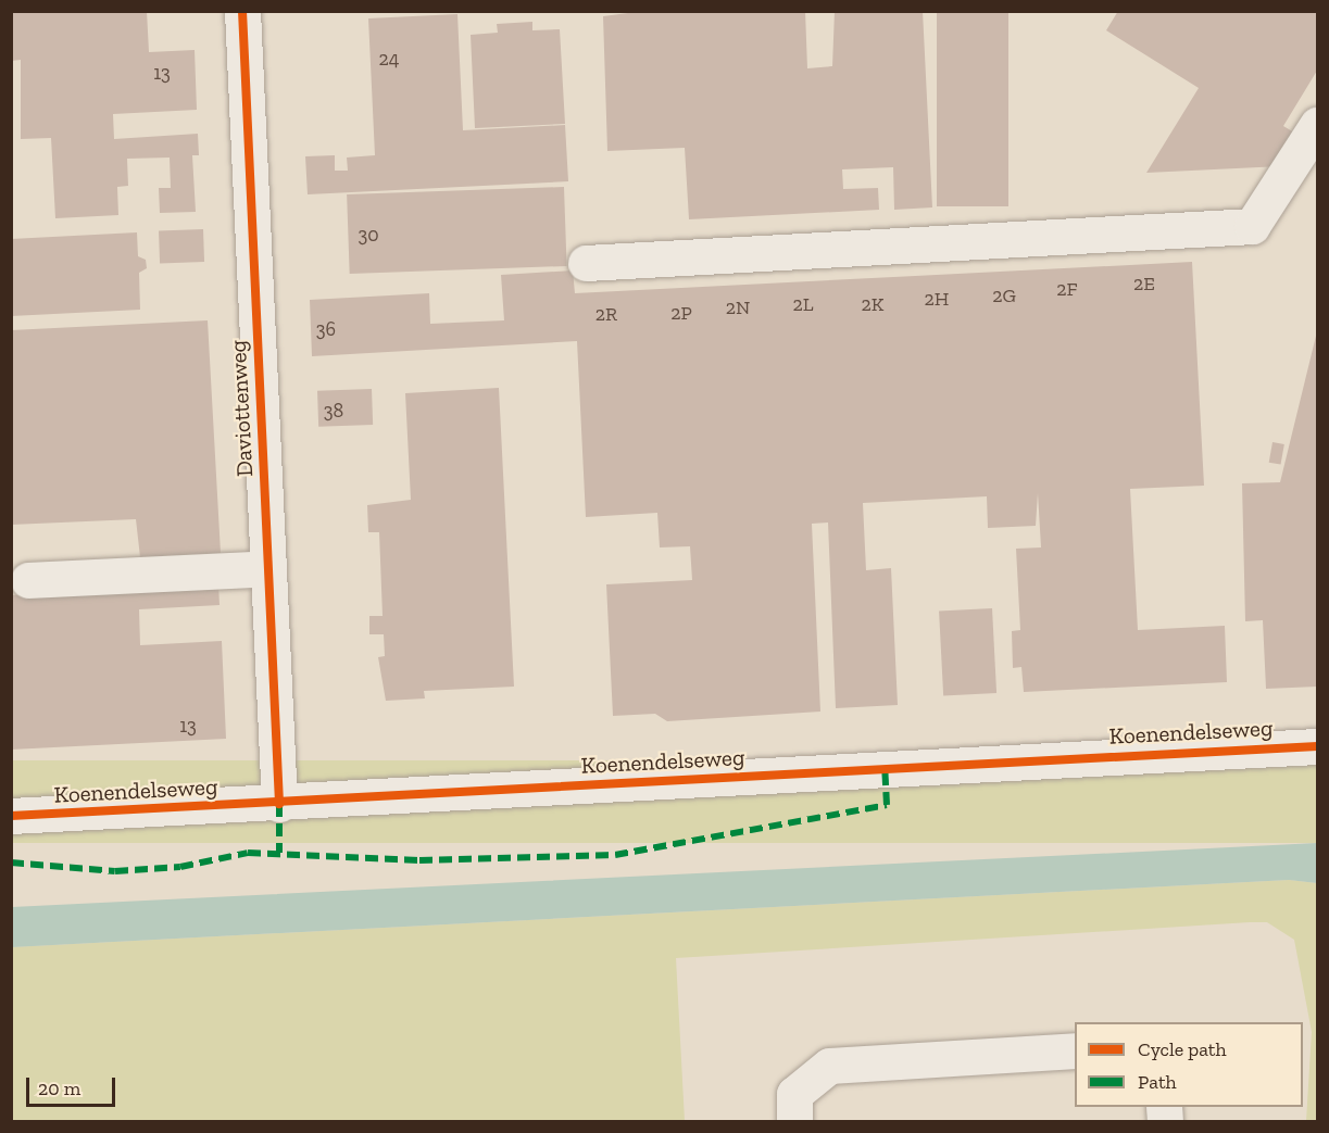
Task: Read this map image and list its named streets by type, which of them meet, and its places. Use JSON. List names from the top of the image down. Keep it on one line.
{"streets":{"street":["Daviottenweg","Koenendelseweg"]},"crossings":[["Daviottenweg","Koenendelseweg"]],"house_numbers":["24","13","30","2E","2F","2G","2H","2L","2K","2N","2P","2R","36","38","13"],"legend":["Cycle path","Path"],"scale_bar":"20 m"}
